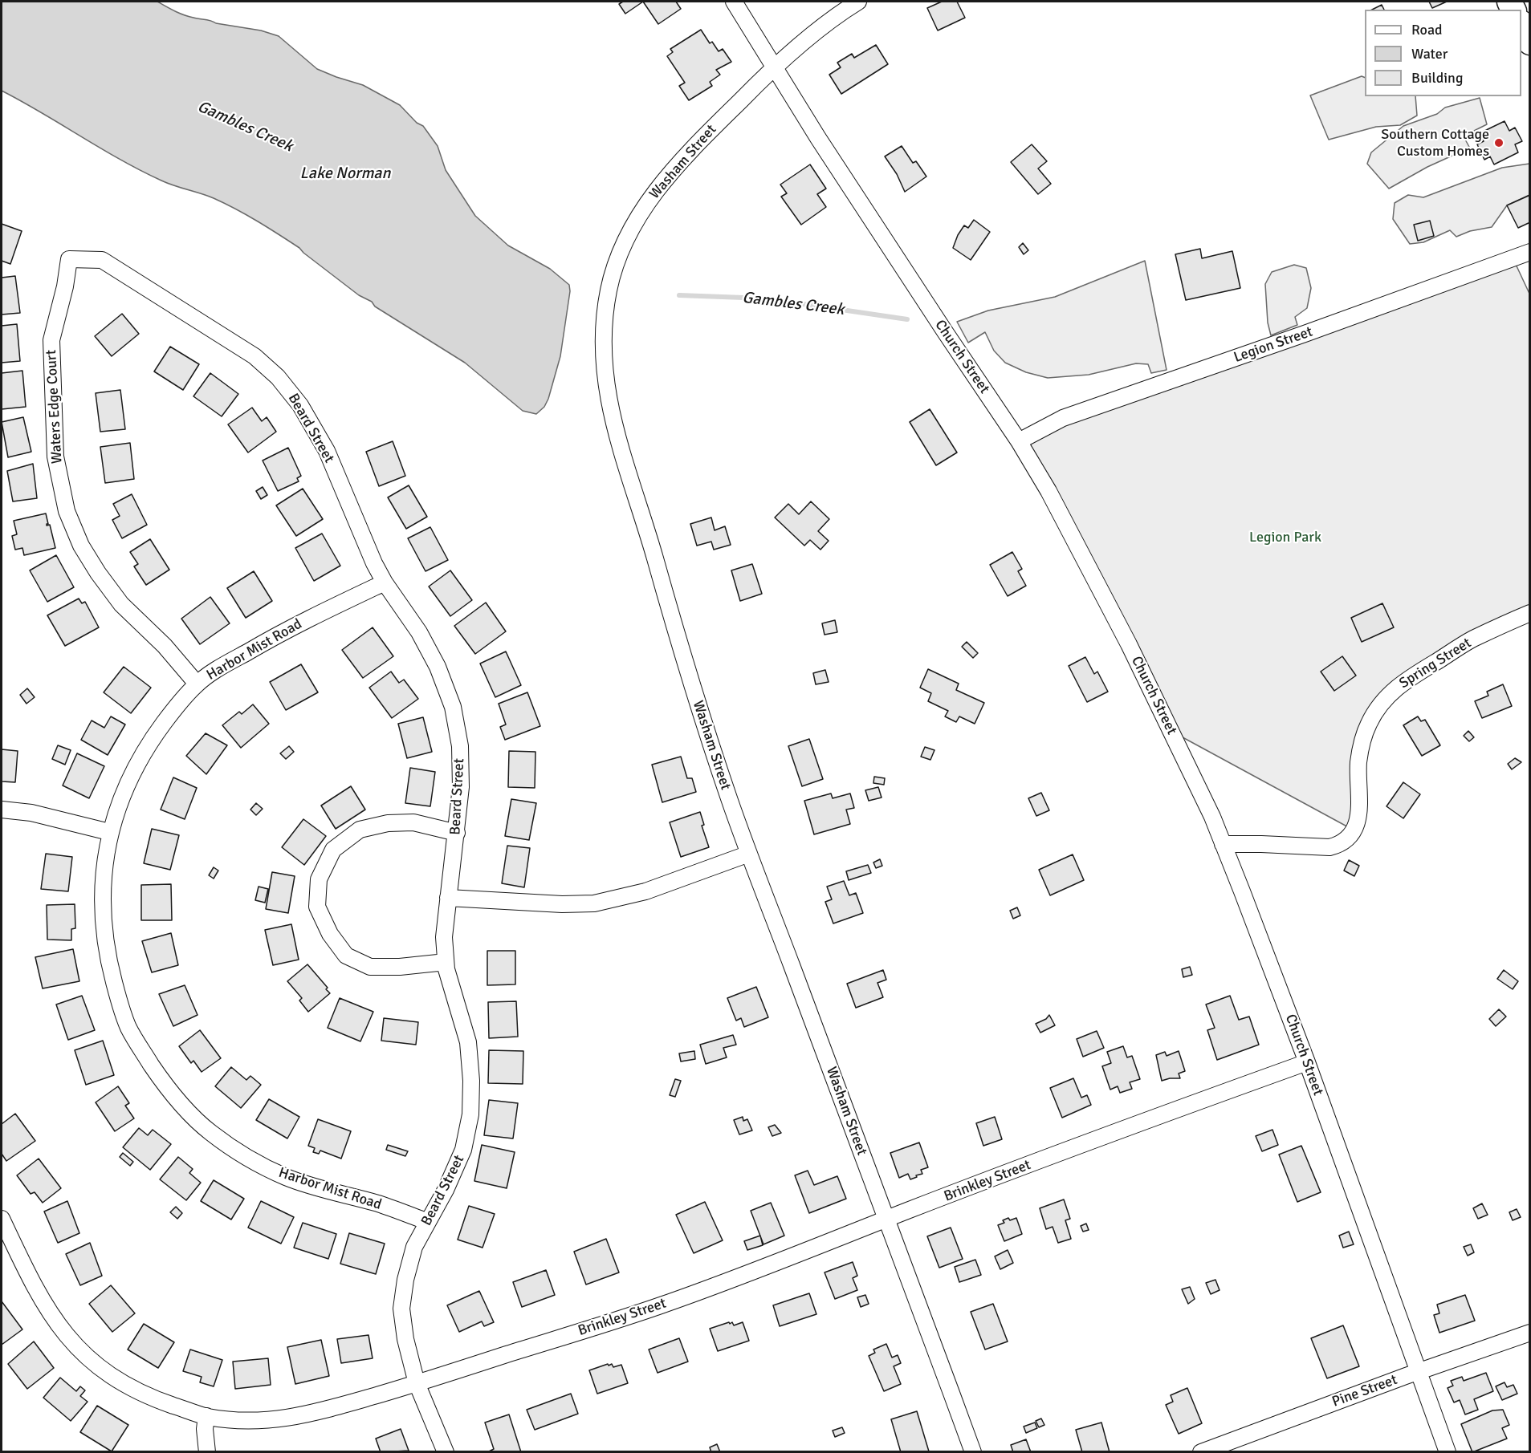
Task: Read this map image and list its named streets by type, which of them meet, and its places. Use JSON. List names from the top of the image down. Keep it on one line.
{"streets":{"street":["Washam Street","Legion Street","Church Street","Waters Edge Court","Beard Street","Harbor Mist Road","Spring Street","Brinkley Street","Pine Street"]},"crossings":[["Washam Street","Church Street"],["Washam Street","Brinkley Street"],["Legion Street","Church Street"],["Church Street","Spring Street"],["Church Street","Brinkley Street"],["Church Street","Pine Street"],["Waters Edge Court","Beard Street"],["Waters Edge Court","Harbor Mist Road"],["Beard Street","Harbor Mist Road"],["Beard Street","Brinkley Street"]],"water":["Gambles Creek","Lake Norman"],"parks":["Legion Park"],"places":["Southern Cottage Custom Homes"],"legend":["Road","Water","Building"]}
